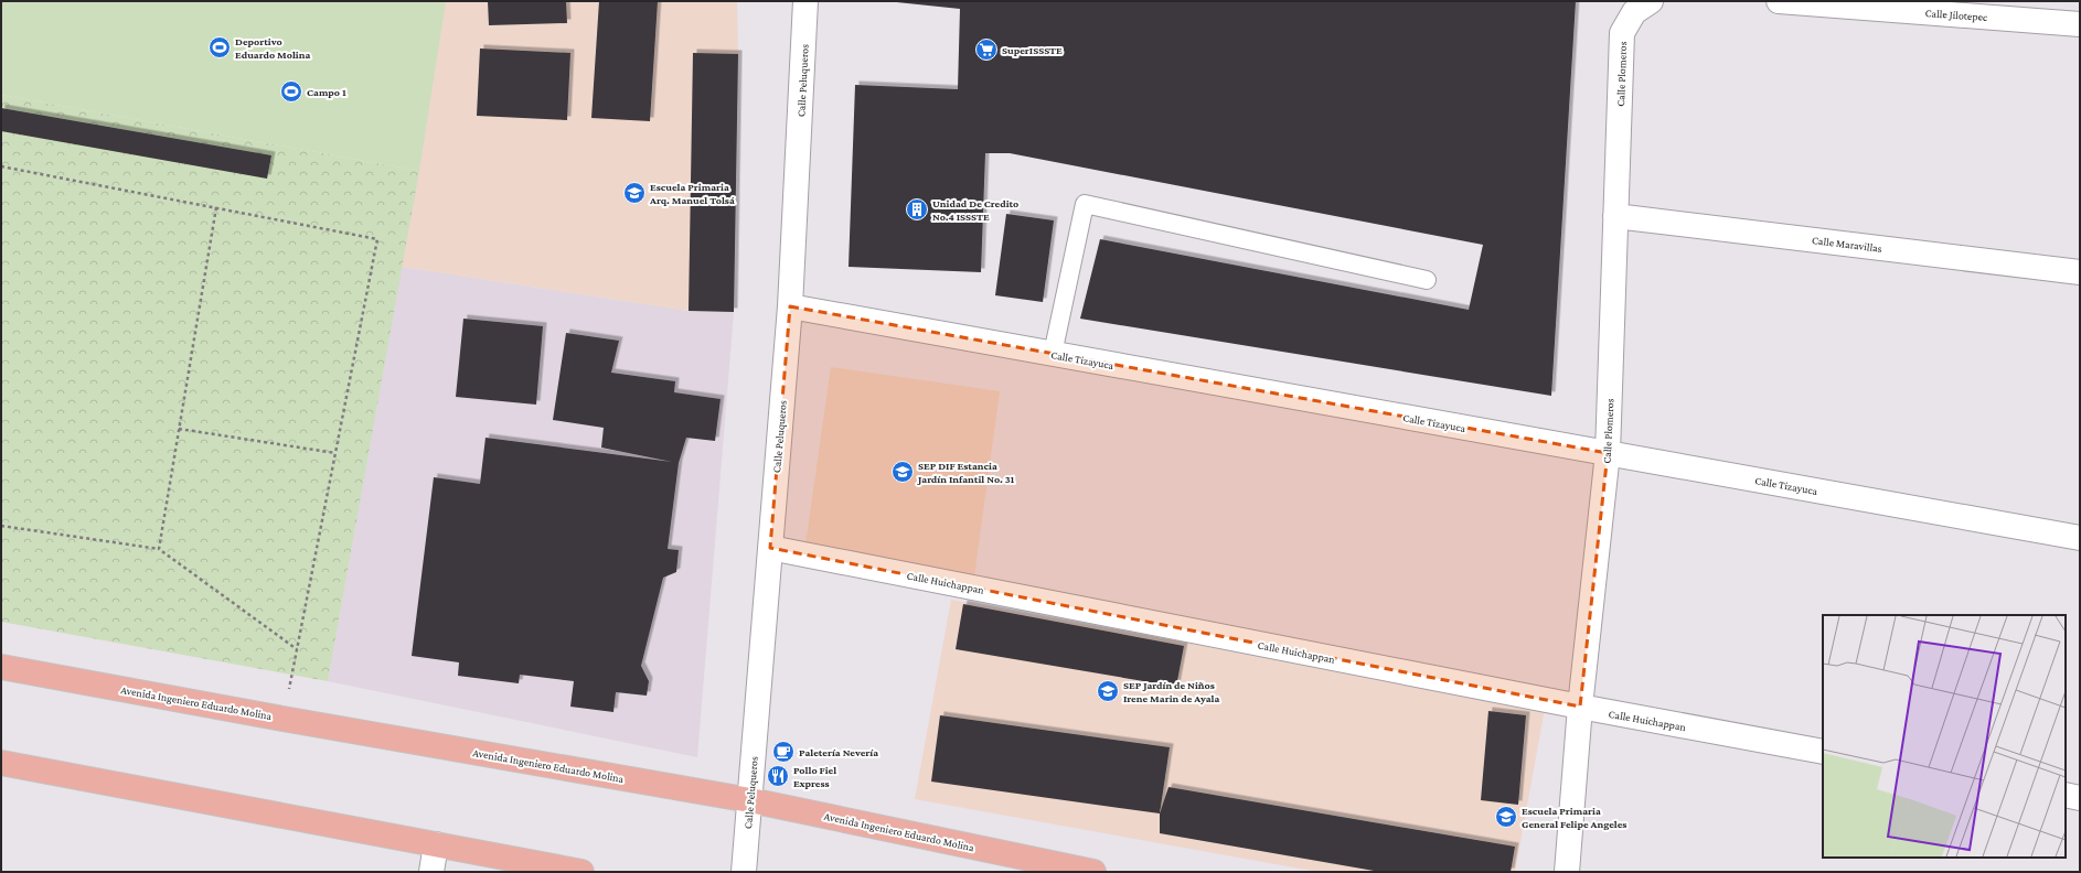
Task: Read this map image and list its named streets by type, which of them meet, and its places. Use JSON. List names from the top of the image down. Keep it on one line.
{"streets":{"main road":["Avenida Ingeniero Eduardo Molina"],"street":["Calle Jilotepec","Calle Plomeros","Calle Peluqueros","Calle Maravillas","Calle Tizayuca","Calle Huichappan"]},"crossings":[["Calle Plomeros","Calle Maravillas"],["Calle Plomeros","Calle Tizayuca"],["Calle Plomeros","Calle Huichappan"],["Calle Peluqueros","Calle Tizayuca"],["Calle Peluqueros","Calle Huichappan"],["Calle Peluqueros","Avenida Ingeniero Eduardo Molina"]],"places":{"sports":["Deportivo Eduardo Molina","Campo 1"],"supermarket":["SuperISSSTE"],"school or university":["Escuela Primaria Arq. Manuel Tolsá","SEP DIF Estancia Jardín Infantil No. 31","SEP Jardín de Niños Irene Marin de Ayala","Escuela Primaria General Felipe Angeles"],"building":["Unidad De Credito No.4 ISSSTE"],"cafe":["Paletería Nevería"],"restaurant":["Pollo Fiel Express"]}}
